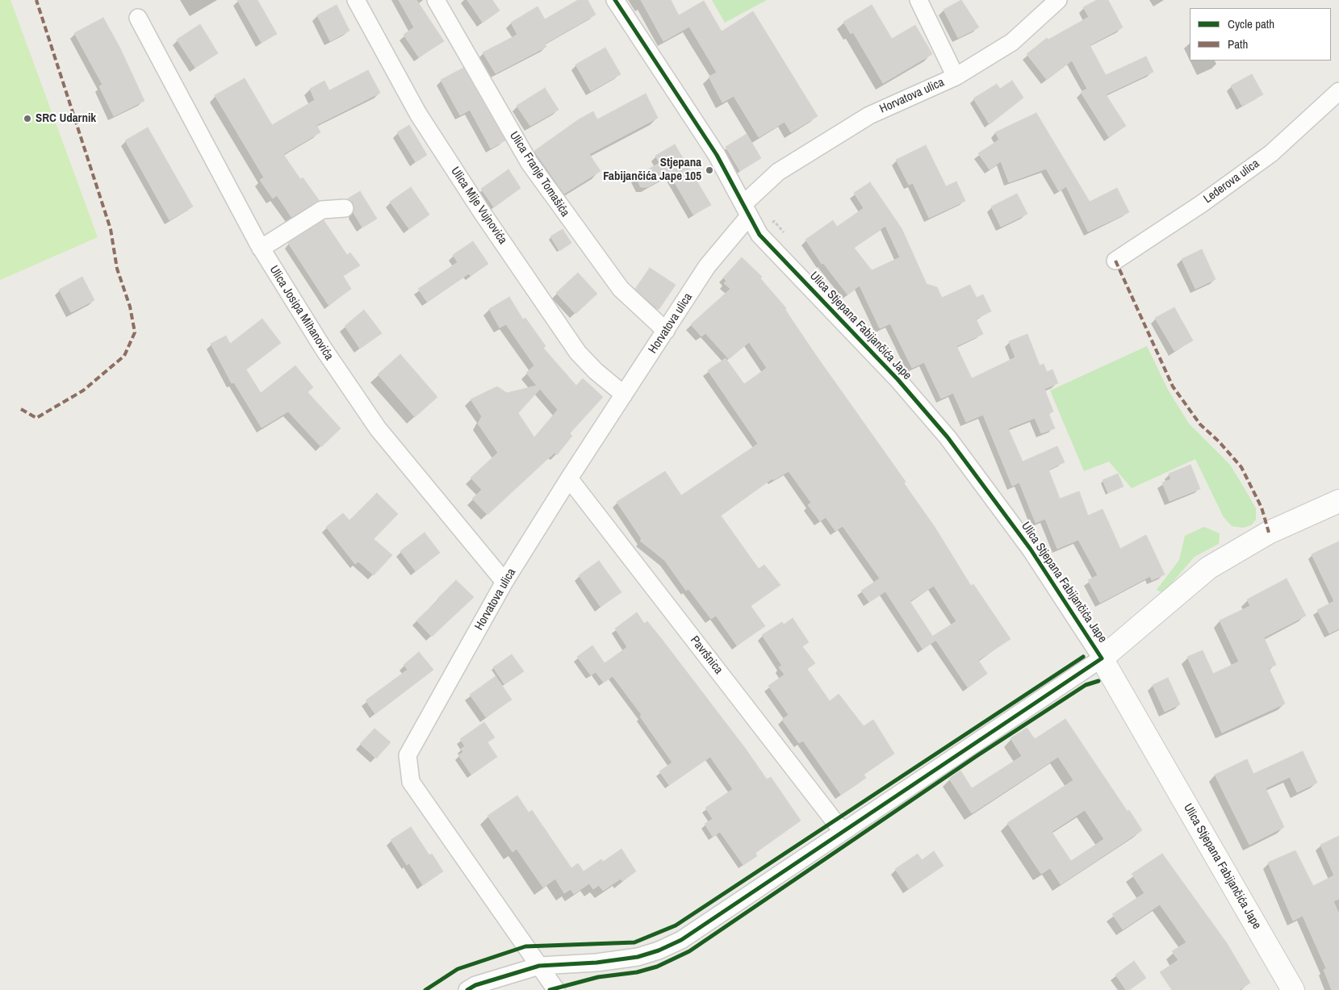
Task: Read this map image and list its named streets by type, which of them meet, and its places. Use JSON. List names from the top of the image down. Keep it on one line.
{"streets":{"main road":["Ulica Stjepana Fabijančića Jape"],"street":["Horvatova ulica","Ulica Franje Tomašića","Lederova ulica","Ulica Mije Vujnovića","Ulica Josipa Mihanovića","Pavršnica"]},"crossings":[["Horvatova ulica","Ulica Franje Tomašića"],["Horvatova ulica","Ulica Mije Vujnovića"],["Horvatova ulica","Ulica Josipa Mihanovića"],["Horvatova ulica","Ulica Stjepana Fabijančića Jape"],["Horvatova ulica","Pavršnica"]],"places":["SRC Udarnik","Stjepana Fabijančića Jape 105"],"legend":["Cycle path","Path"]}
